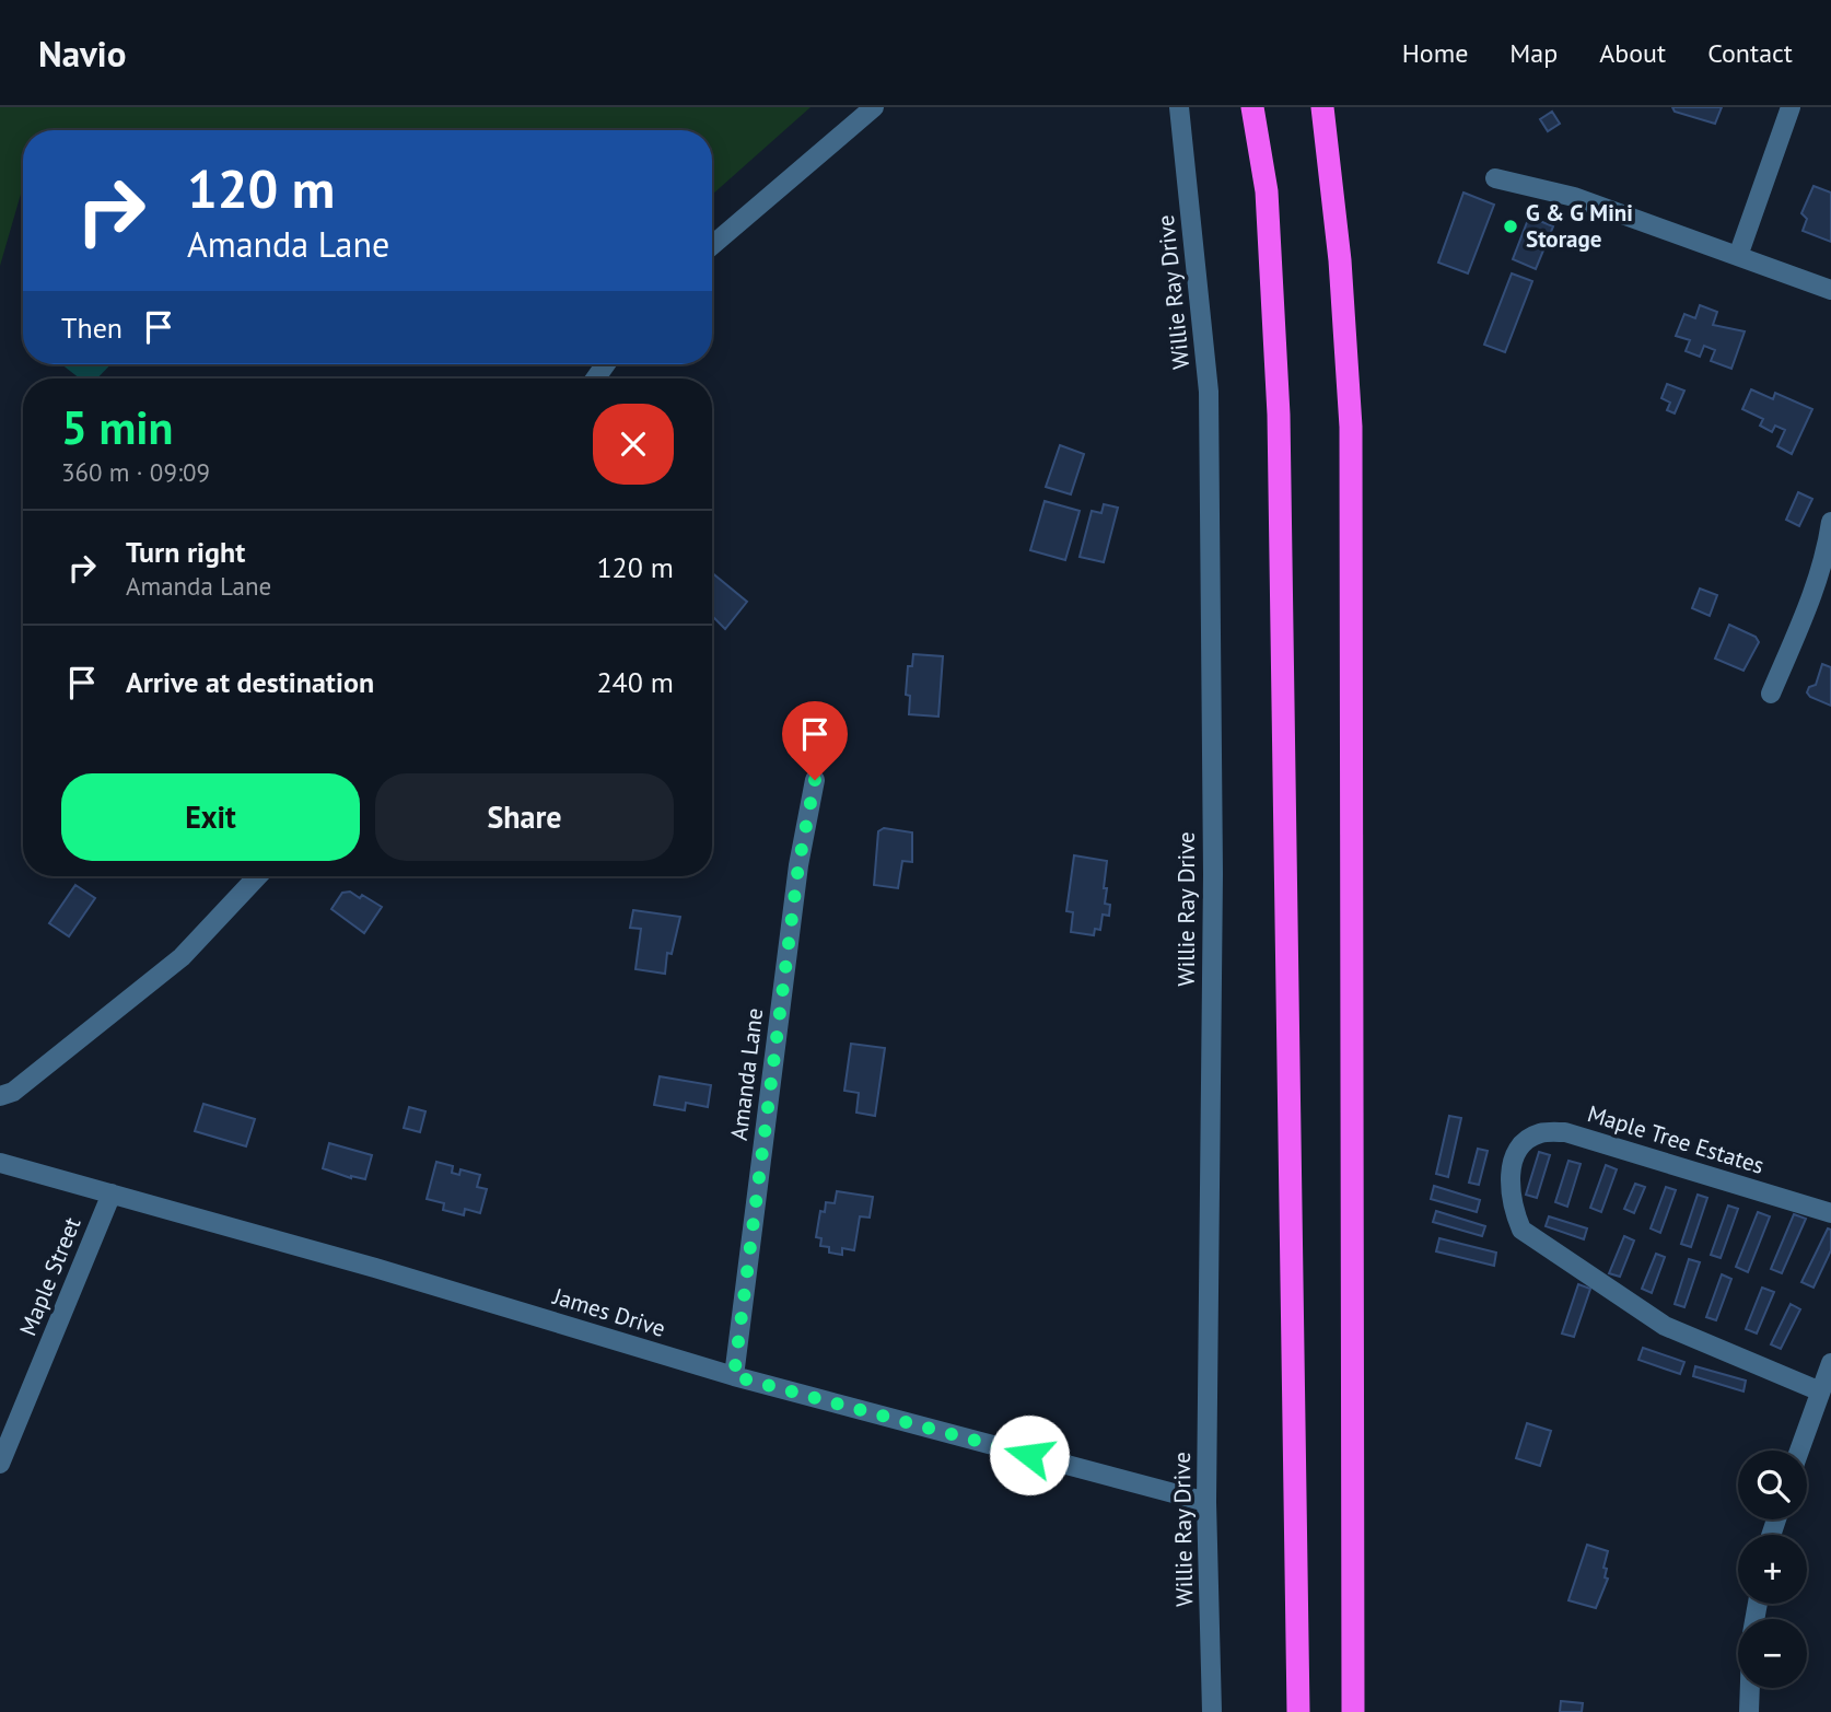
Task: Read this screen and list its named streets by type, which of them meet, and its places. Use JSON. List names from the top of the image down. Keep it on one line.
{"streets":{"street":["Willie Ray Drive","Amanda Lane","Maple Tree Estates","Maple Street","James Drive"]},"crossings":[["Willie Ray Drive","James Drive"],["Amanda Lane","James Drive"],["Maple Street","James Drive"]],"places":["G & G Mini Storage"],"page":{"header":"Navio","nav":["Home","Map","About","Contact"],"turn":["120 m","Amanda Lane"],"then":"Then","heading":["5 min","360 m · 09:09"],"list":[{"name":"Turn right","note":"Amanda Lane","value":"120 m"},{"name":"Arrive at destination","value":"240 m"}],"buttons":["Exit","Share"],"map_buttons":["+","−"]}}
